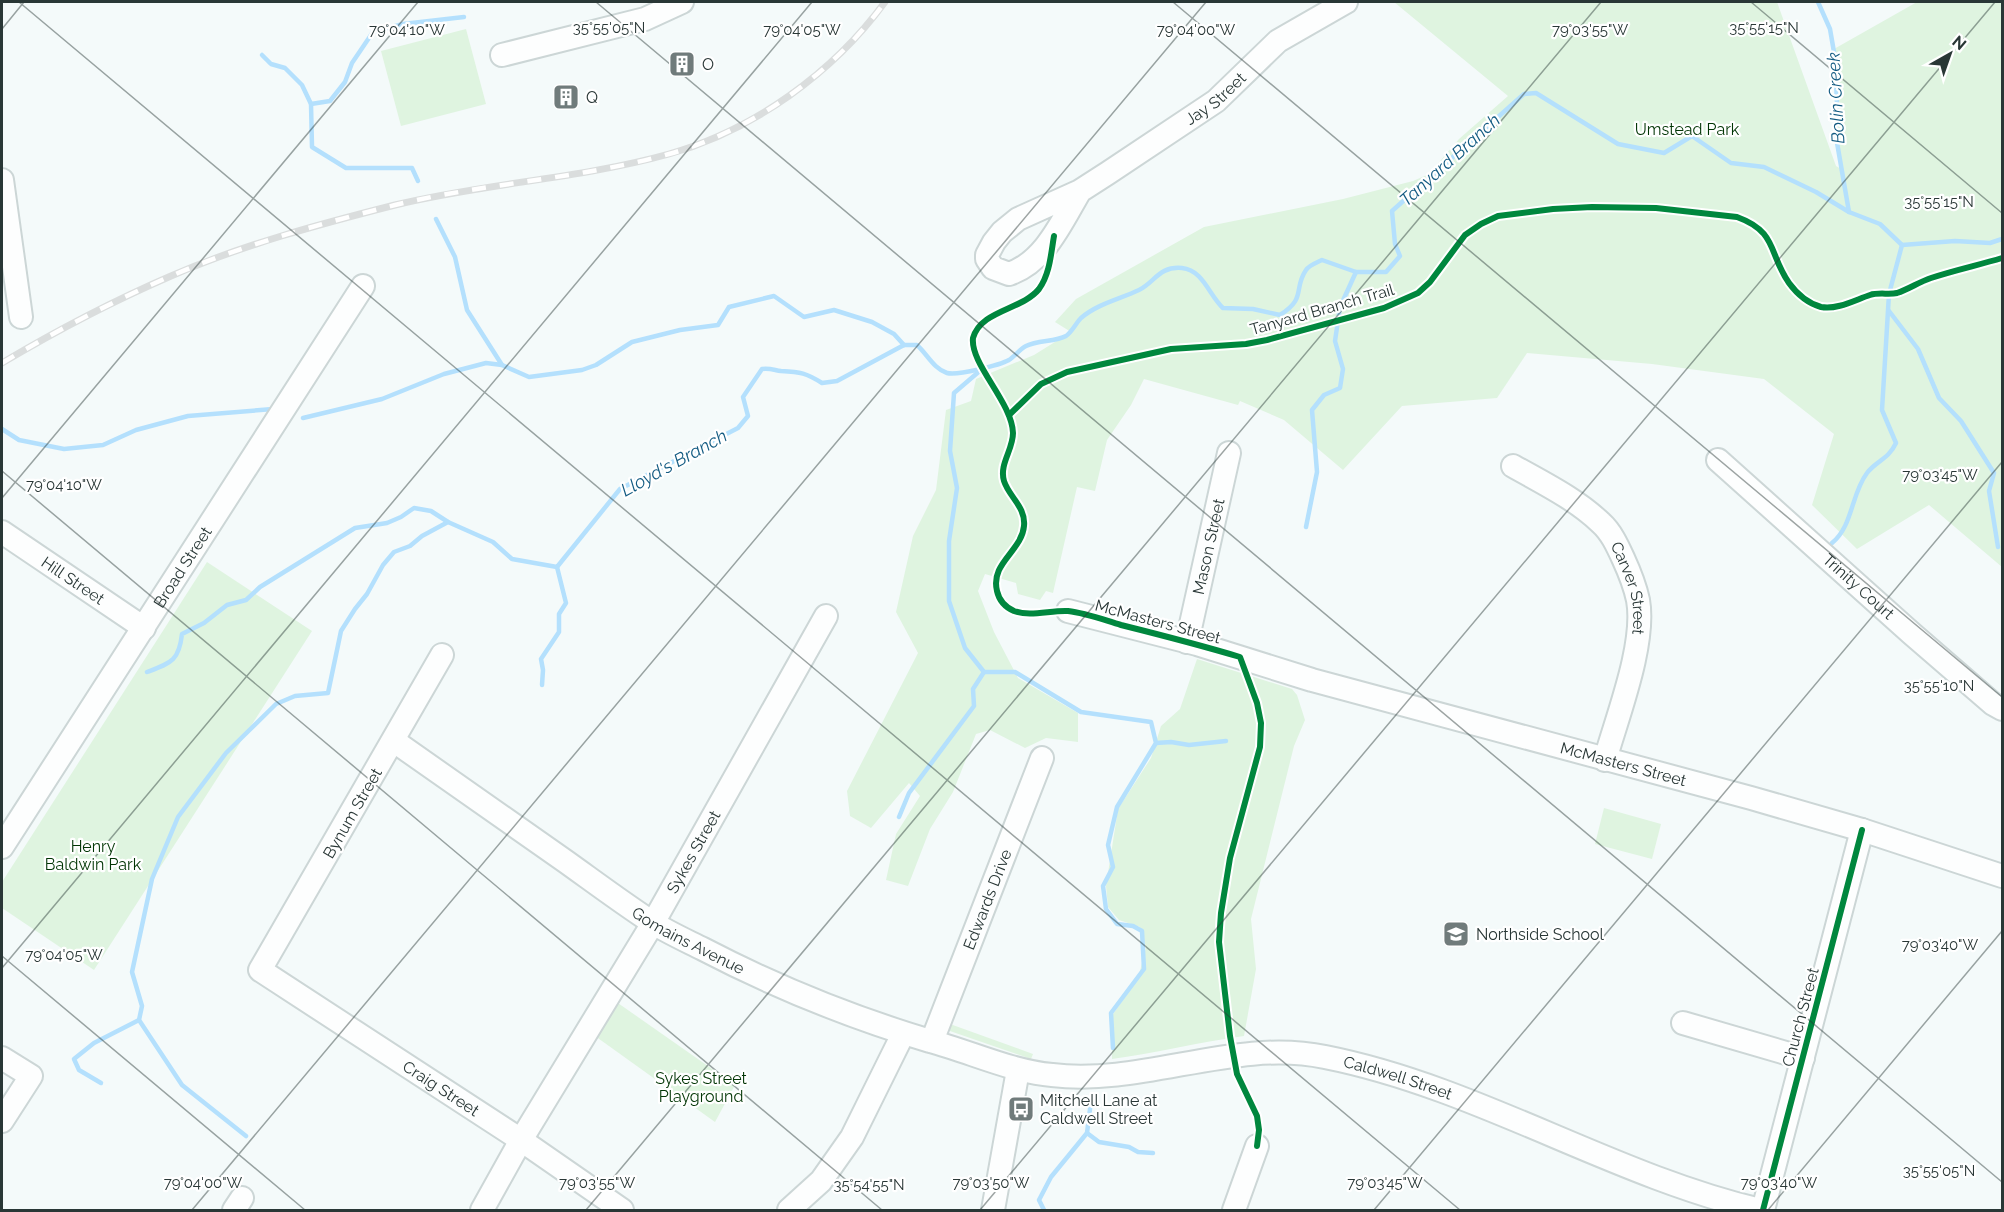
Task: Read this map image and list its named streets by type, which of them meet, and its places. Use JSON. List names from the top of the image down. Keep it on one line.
{"streets":{"street":["Jay Street","Mason Street","Broad Street","Hill Street","Trinity Court","Carver Street","McMasters Street","Bynum Street","Sykes Street","Edwards Drive","Gomains Avenue","Church Street","Caldwell Street","Craig Street"],"cycle path":["Tanyard Branch Trail"]},"crossings":[["Mason Street","McMasters Street"],["Broad Street","Hill Street"],["Carver Street","McMasters Street"],["McMasters Street","Church Street"],["Bynum Street","Gomains Avenue"],["Bynum Street","Craig Street"],["Sykes Street","Gomains Avenue"],["Sykes Street","Craig Street"],["Edwards Drive","Gomains Avenue"],["Gomains Avenue","Caldwell Street"],["Church Street","Caldwell Street"]],"water":["Bolin Creek","Tanyard Branch","Lloyd's Branch"],"parks":["Umstead Park","Henry Baldwin Park","Sykes Street Playground"],"places":{"building":["O","Q"],"school or university":["Northside School"],"bus stop":["Mitchell Lane at Caldwell Street"]},"north":"top right","coordinates":["35°55'05\"N","35°55'15\"N","79°04'10\"W","79°04'05\"W","79°04'00\"W","79°03'55\"W","79°03'45\"W","35°55'10\"N","79°03'40\"W","79°03'50\"W","35°54'55\"N"]}
